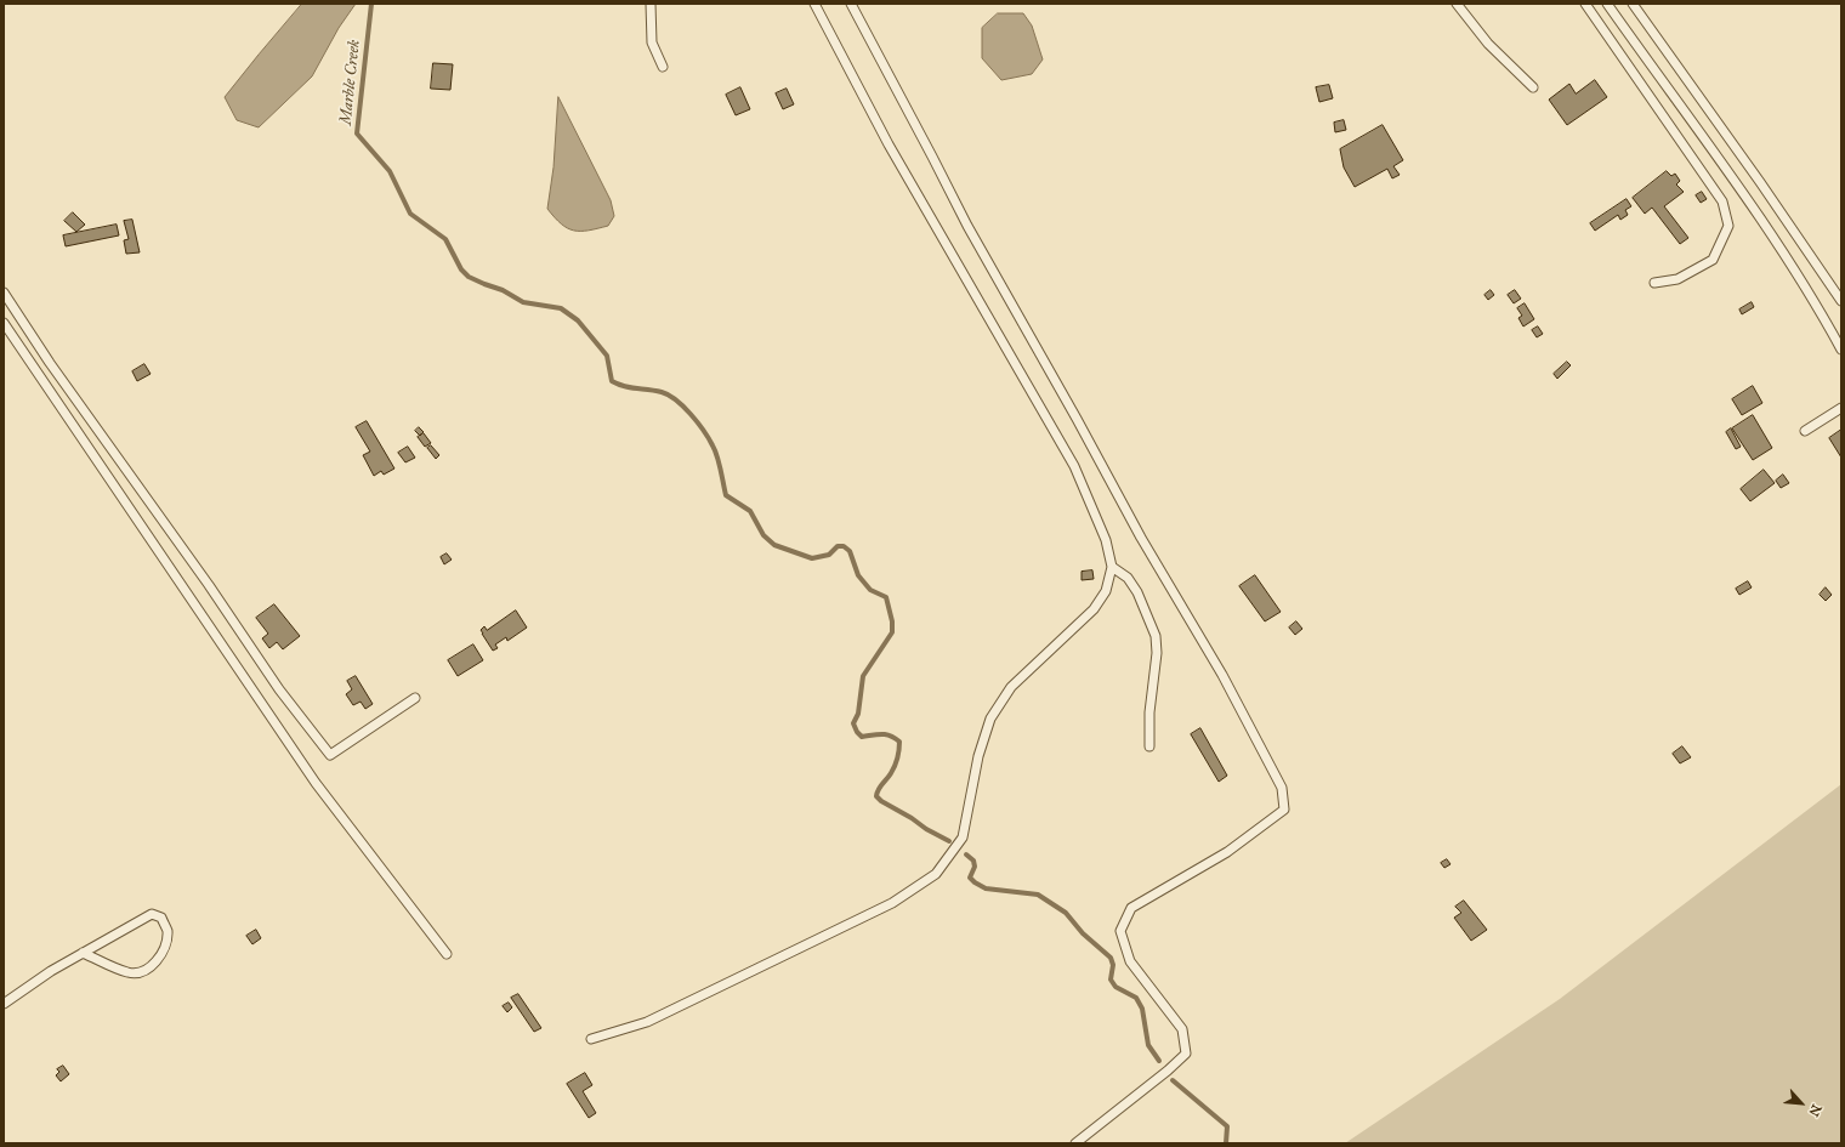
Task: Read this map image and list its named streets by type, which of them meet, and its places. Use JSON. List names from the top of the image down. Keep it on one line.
{"water":["Marble Creek"],"north":"bottom right"}
